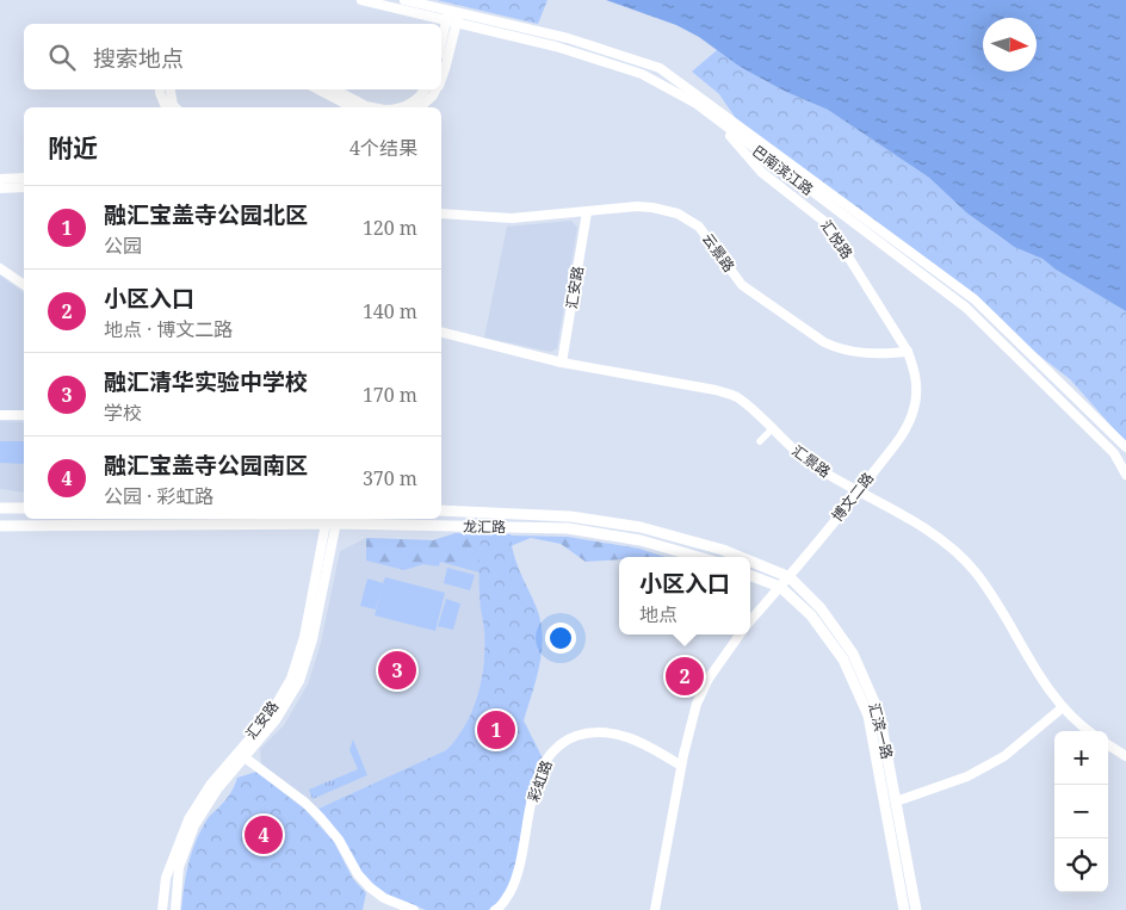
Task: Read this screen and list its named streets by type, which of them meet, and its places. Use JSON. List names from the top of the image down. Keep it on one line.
{"streets":{"main road":["龙汇路","汇滨一路"],"street":["巴南滨江路","汇悦路","云景路","汇安路","汇景路","博文二路","彩虹路"]},"crossings":[["巴南滨江路","汇悦路"],["汇悦路","云景路"],["汇悦路","博文二路"],["云景路","汇安路"],["云景路","博文二路"],["汇安路","汇景路"],["汇安路","龙汇路"],["汇景路","博文二路"],["博文二路","龙汇路"],["博文二路","汇滨一路"],["龙汇路","汇滨一路"]],"north":"right","page":{"search":"搜索地点","heading":["附近","4个结果"],"list":[{"mark":"1","name":"融汇宝盖寺公园北区","note":"公园","value":"120 m"},{"mark":"2","name":"小区入口","note":"地点 · 博文二路","value":"140 m"},{"mark":"3","name":"融汇清华实验中学校","note":"学校","value":"170 m"},{"mark":"4","name":"融汇宝盖寺公园南区","note":"公园 · 彩虹路","value":"370 m"}],"popup":["小区入口","地点"],"pins":["3","2","1","4"],"map_buttons":["+","−"]}}
